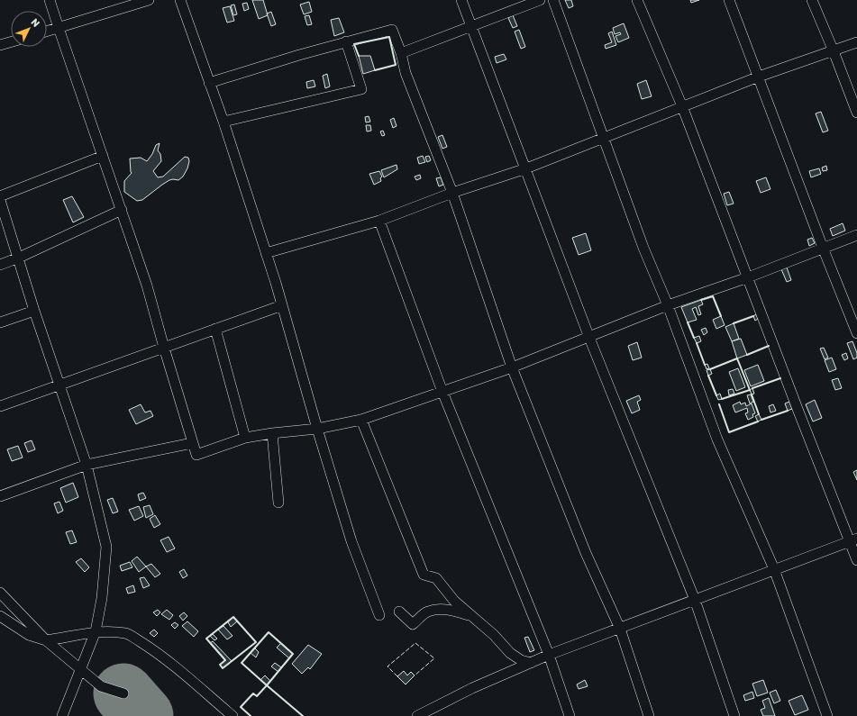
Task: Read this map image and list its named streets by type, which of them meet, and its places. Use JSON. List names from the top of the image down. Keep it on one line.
{"north":"top right"}
